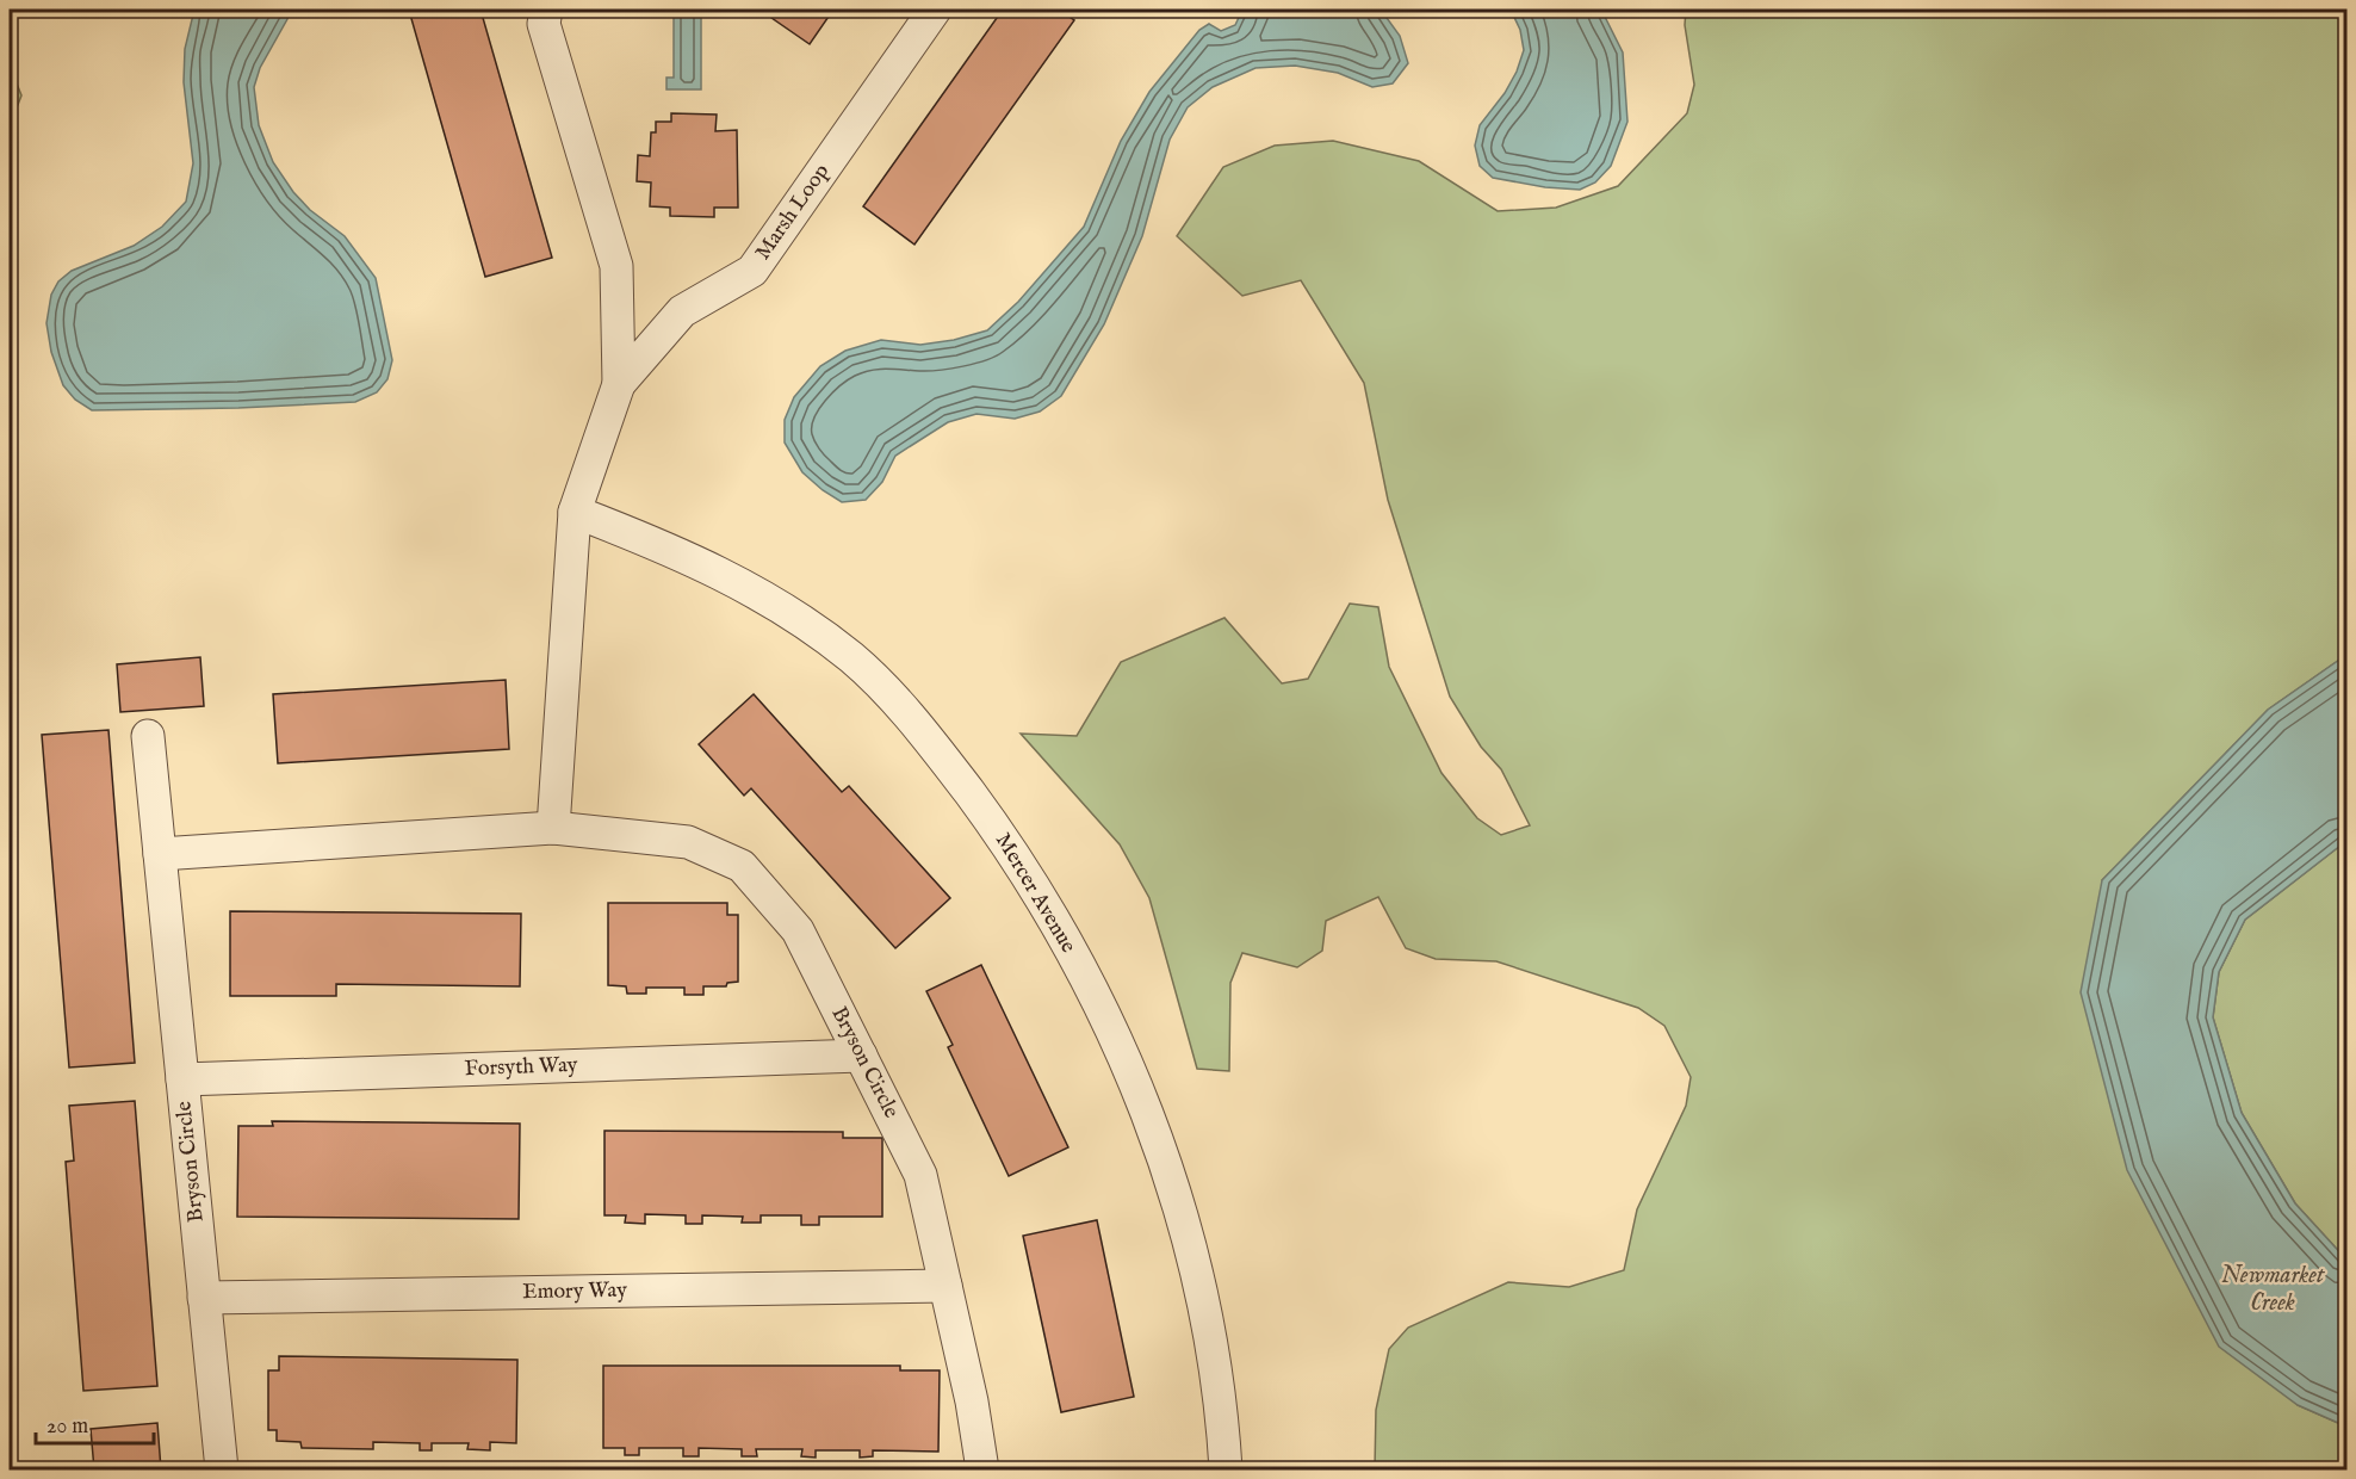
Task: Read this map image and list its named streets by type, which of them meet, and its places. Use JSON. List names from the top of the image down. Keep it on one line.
{"streets":{"street":["Marsh Loop","Mercer Avenue","Bryson Circle","Forsyth Way","Emory Way"]},"crossings":[["Marsh Loop","Mercer Avenue"],["Bryson Circle","Forsyth Way"],["Bryson Circle","Emory Way"]],"water":["Newmarket Creek"],"scale_bar":"20 m"}
